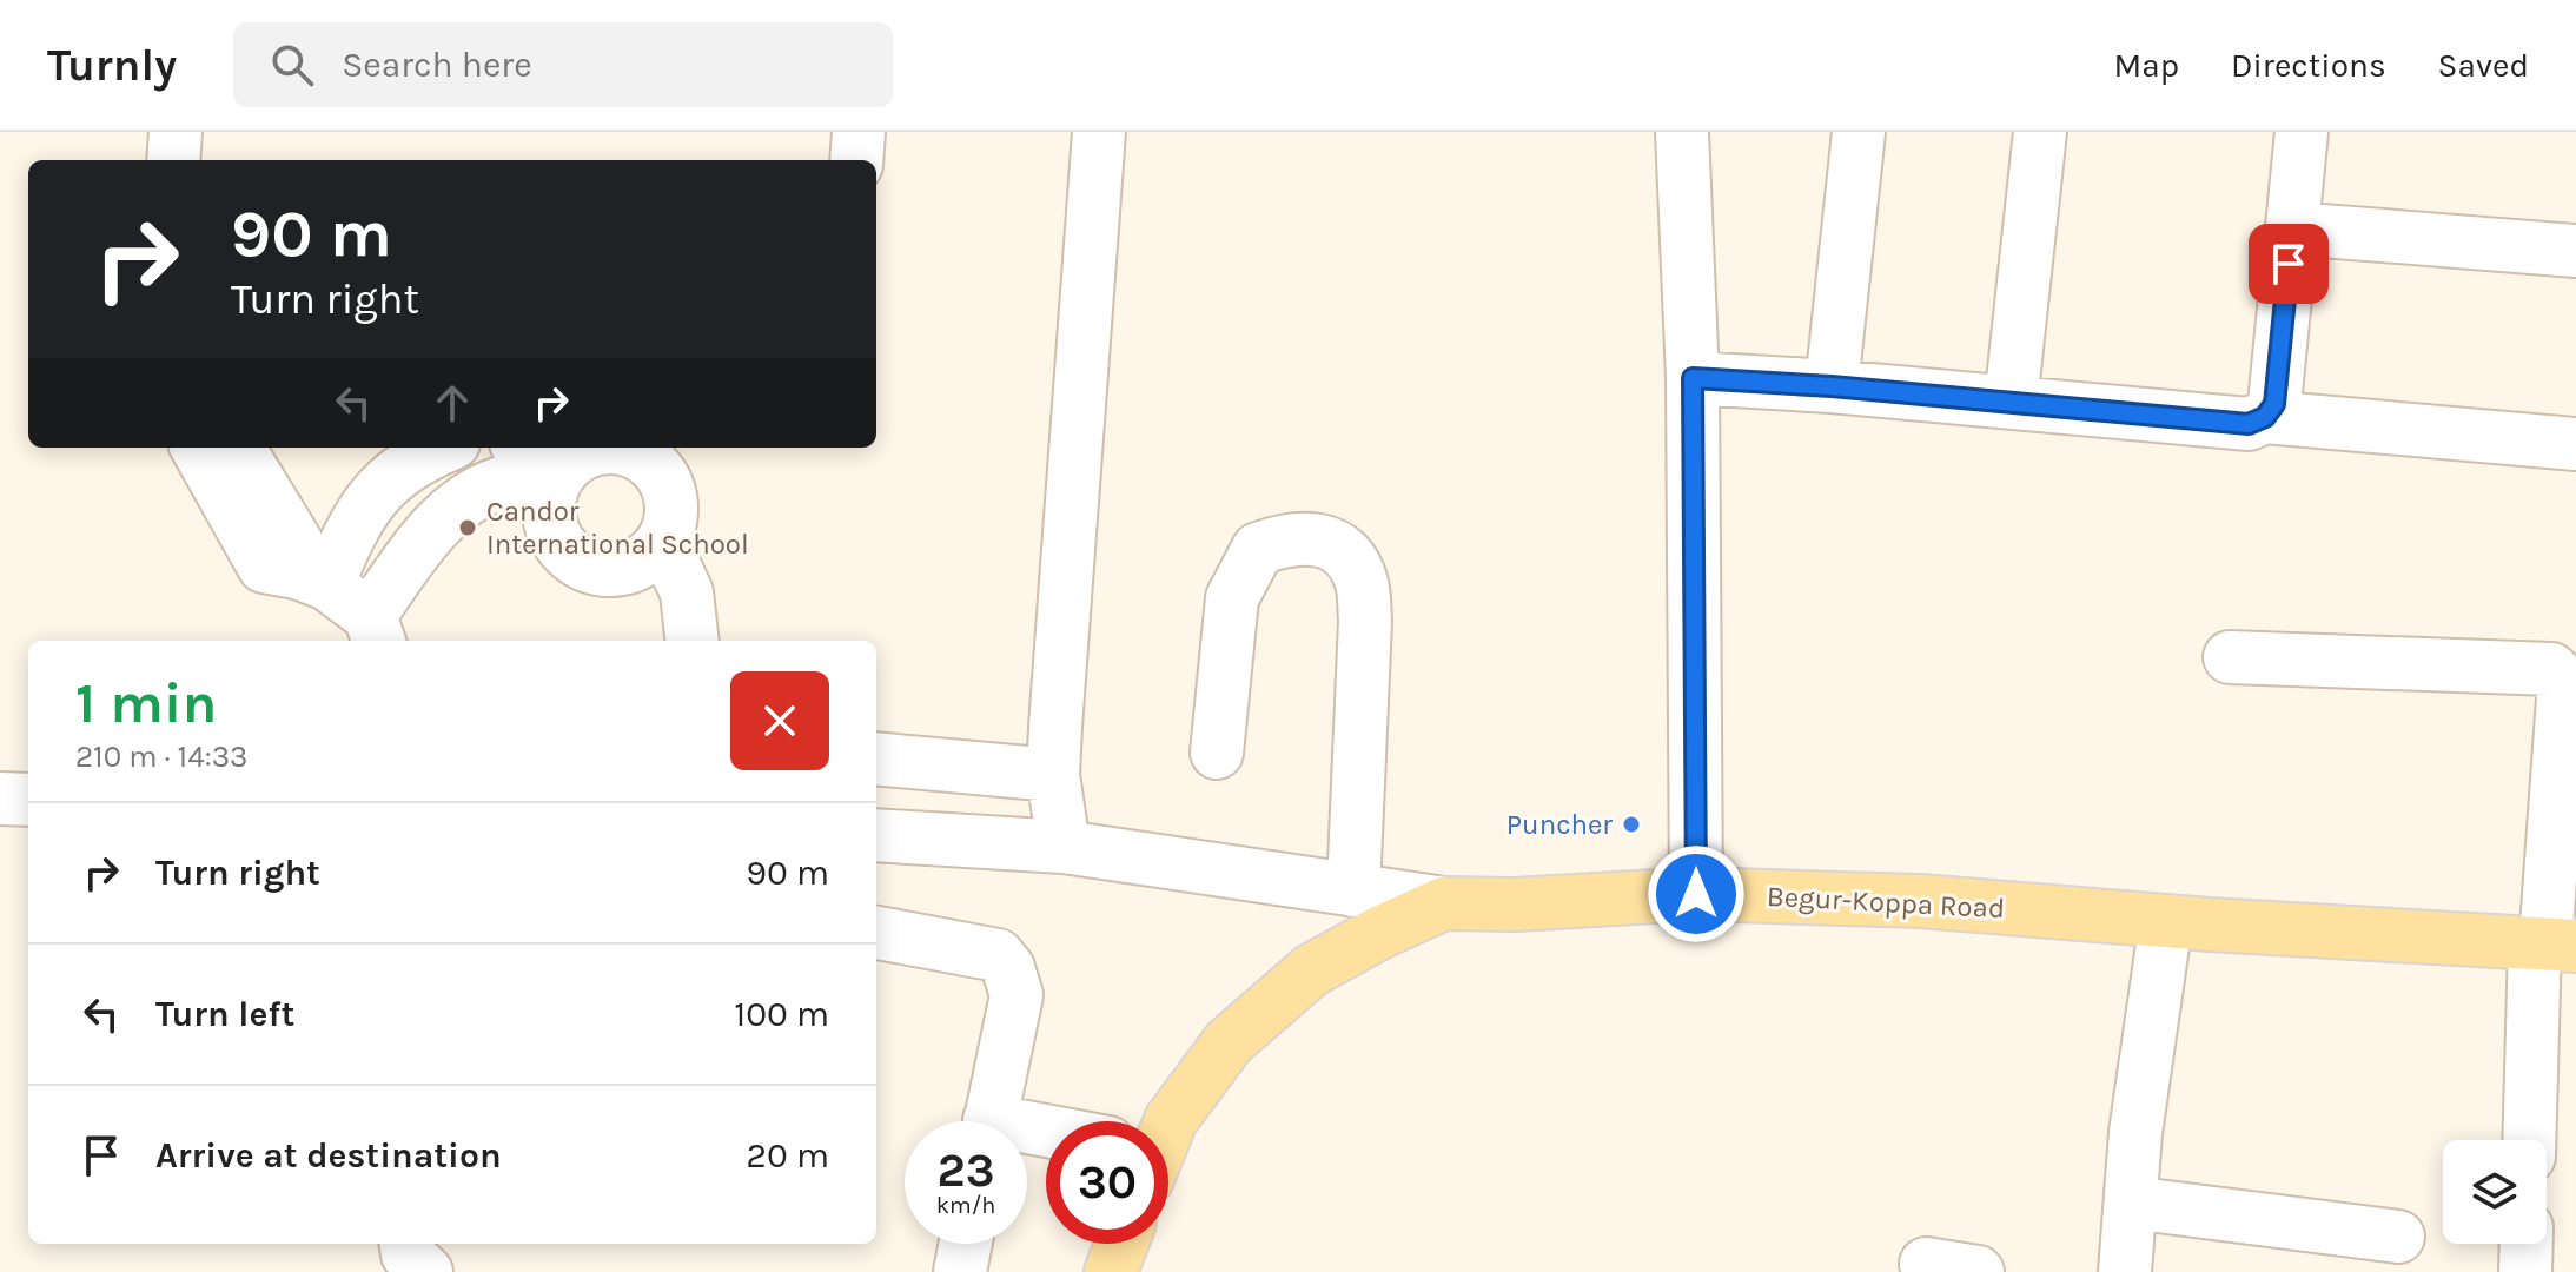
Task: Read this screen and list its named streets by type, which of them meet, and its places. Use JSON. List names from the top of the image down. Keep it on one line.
{"streets":{"main road":["Begur-Koppa Road"]},"places":["Candor International School","Puncher"],"page":{"header":"Turnly","search":"Search here","nav":["Map","Directions","Saved"],"turn":["90 m","Turn right"],"heading":["1 min","210 m · 14:33"],"list":[{"name":"Turn right","value":"90 m"},{"name":"Turn left","value":"100 m"},{"name":"Arrive at destination","value":"20 m"}],"speed":"23 km/h","limit":"30"}}
